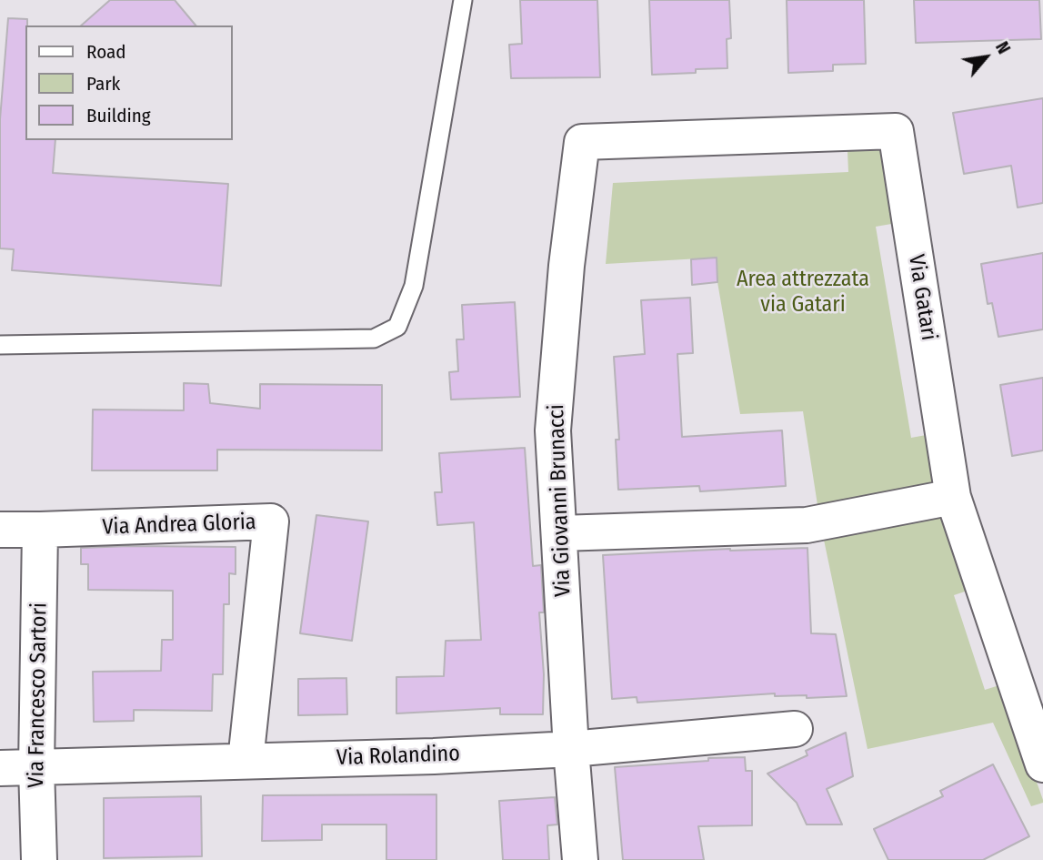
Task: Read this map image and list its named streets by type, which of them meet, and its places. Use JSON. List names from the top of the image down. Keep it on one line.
{"streets":{"street":["Via Gatari","Via Giovanni Brunacci","Via Andrea Gloria","Via Francesco Sartori","Via Rolandino"]},"crossings":[["Via Gatari","Via Giovanni Brunacci"],["Via Giovanni Brunacci","Via Rolandino"],["Via Andrea Gloria","Via Francesco Sartori"],["Via Andrea Gloria","Via Rolandino"],["Via Francesco Sartori","Via Rolandino"]],"parks":["Area attrezzata via Gatari"],"legend":["Road","Park","Building"],"north":"top right"}
